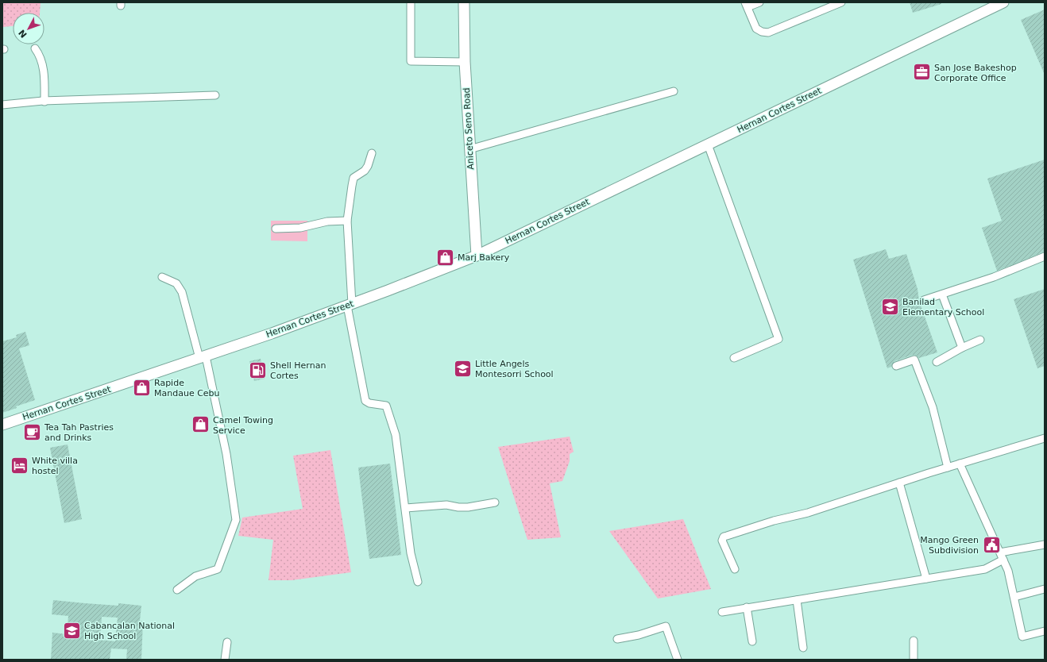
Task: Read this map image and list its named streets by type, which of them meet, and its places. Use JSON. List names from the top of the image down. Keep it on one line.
{"streets":{"main road":["Hernan Cortes Street","Aniceto Seno Road"]},"crossings":[["Hernan Cortes Street","Aniceto Seno Road"]],"places":{"office":["San Jose Bakeshop Corporate Office"],"shop":["Marj Bakery","Rapide Mandaue Cebu","Camel Towing Service"],"school or university":["Banilad Elementary School","Little Angels Montesorri School","Cabancalan National High School"],"fuel station":["Shell Hernan Cortes"],"cafe":["Tea Tah Pastries and Drinks"],"hotel":["White villa hostel"],"public building":["Mango Green Subdivision"]},"north":"bottom left"}
